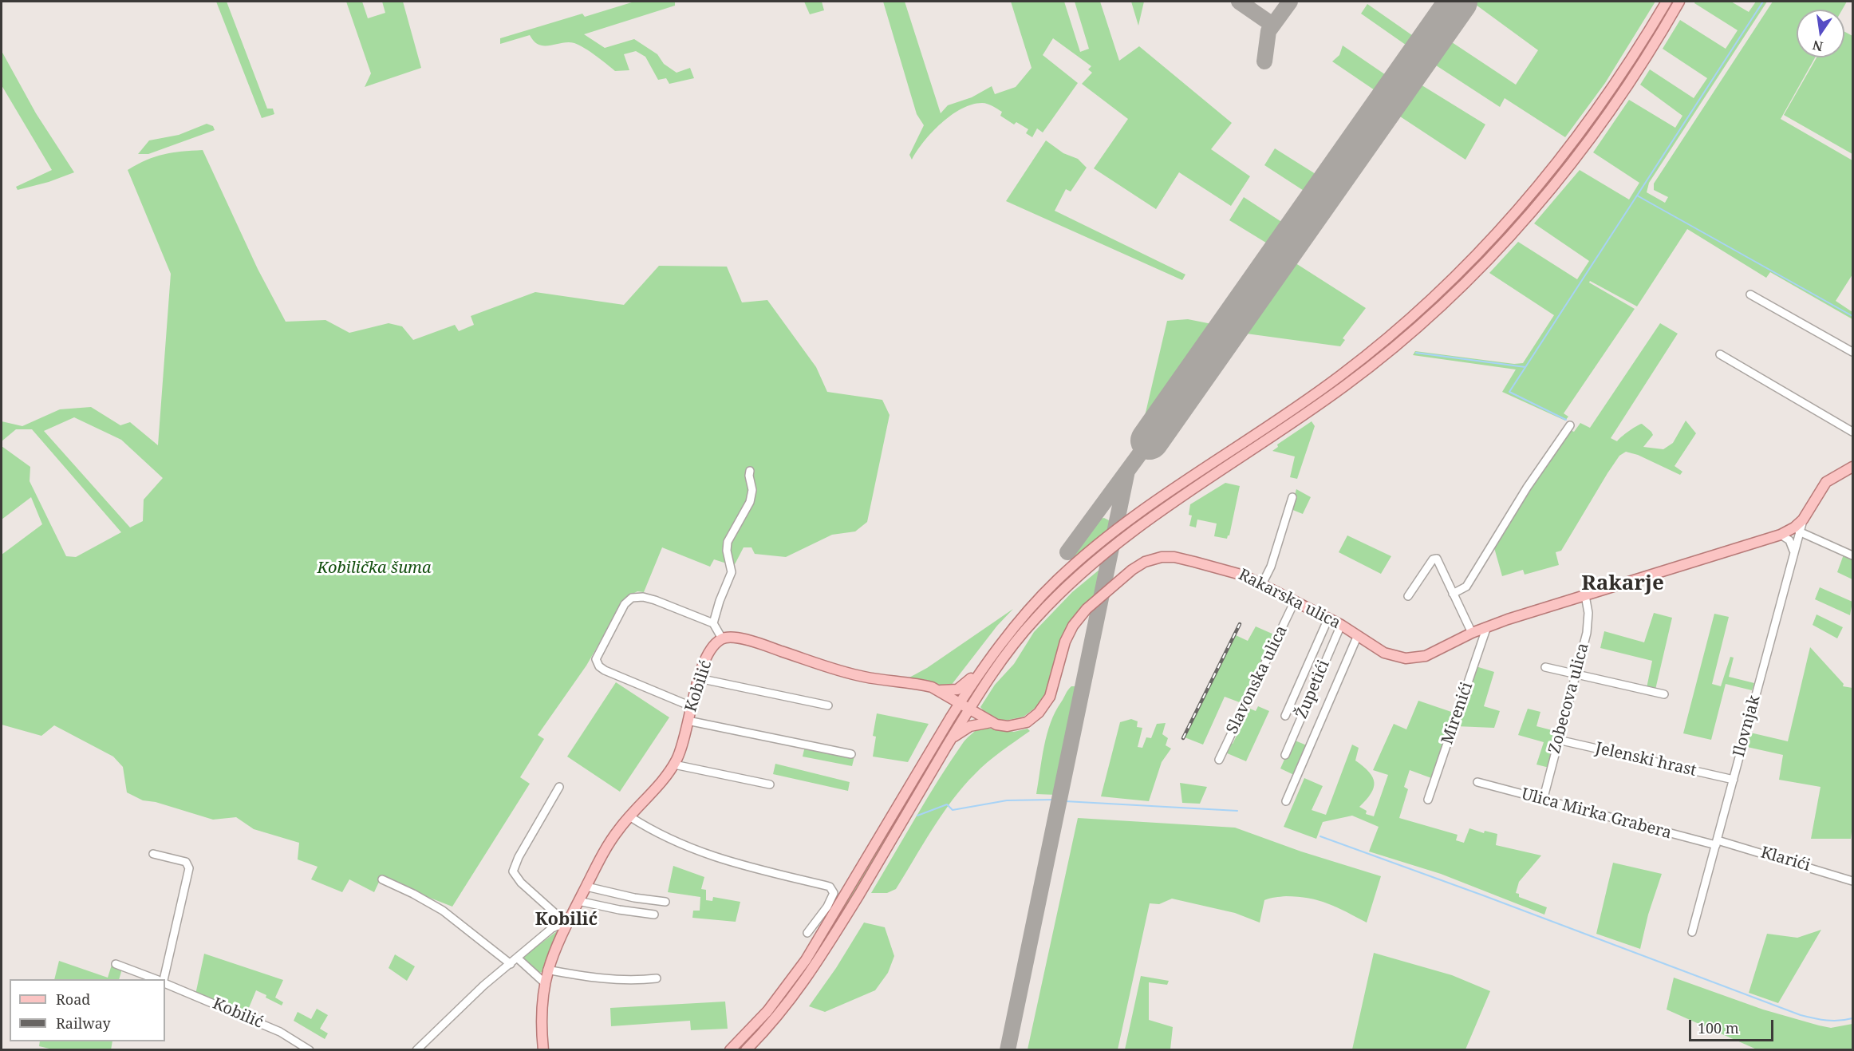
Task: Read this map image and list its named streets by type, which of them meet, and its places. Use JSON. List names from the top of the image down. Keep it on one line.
{"streets":{"main road":["Rakarska ulica","Kobilić"],"street":["Slavonska ulica","Župetići","Zobecova ulica","Mirenići","Ilovnjak","Jelenski hrast","Ulica Mirka Grabera","Klarići"]},"crossings":[["Rakarska ulica","Slavonska ulica"],["Rakarska ulica","Župetići"],["Rakarska ulica","Zobecova ulica"],["Rakarska ulica","Mirenići"],["Rakarska ulica","Ilovnjak"],["Zobecova ulica","Jelenski hrast"],["Zobecova ulica","Ulica Mirka Grabera"],["Ilovnjak","Jelenski hrast"],["Ilovnjak","Ulica Mirka Grabera"],["Ilovnjak","Klarići"],["Ulica Mirka Grabera","Klarići"]],"districts":["Rakarje","Kobilić"],"parks":["Kobilička šuma"],"legend":["Road","Railway"],"scale_bar":"100 m","north":"bottom"}
